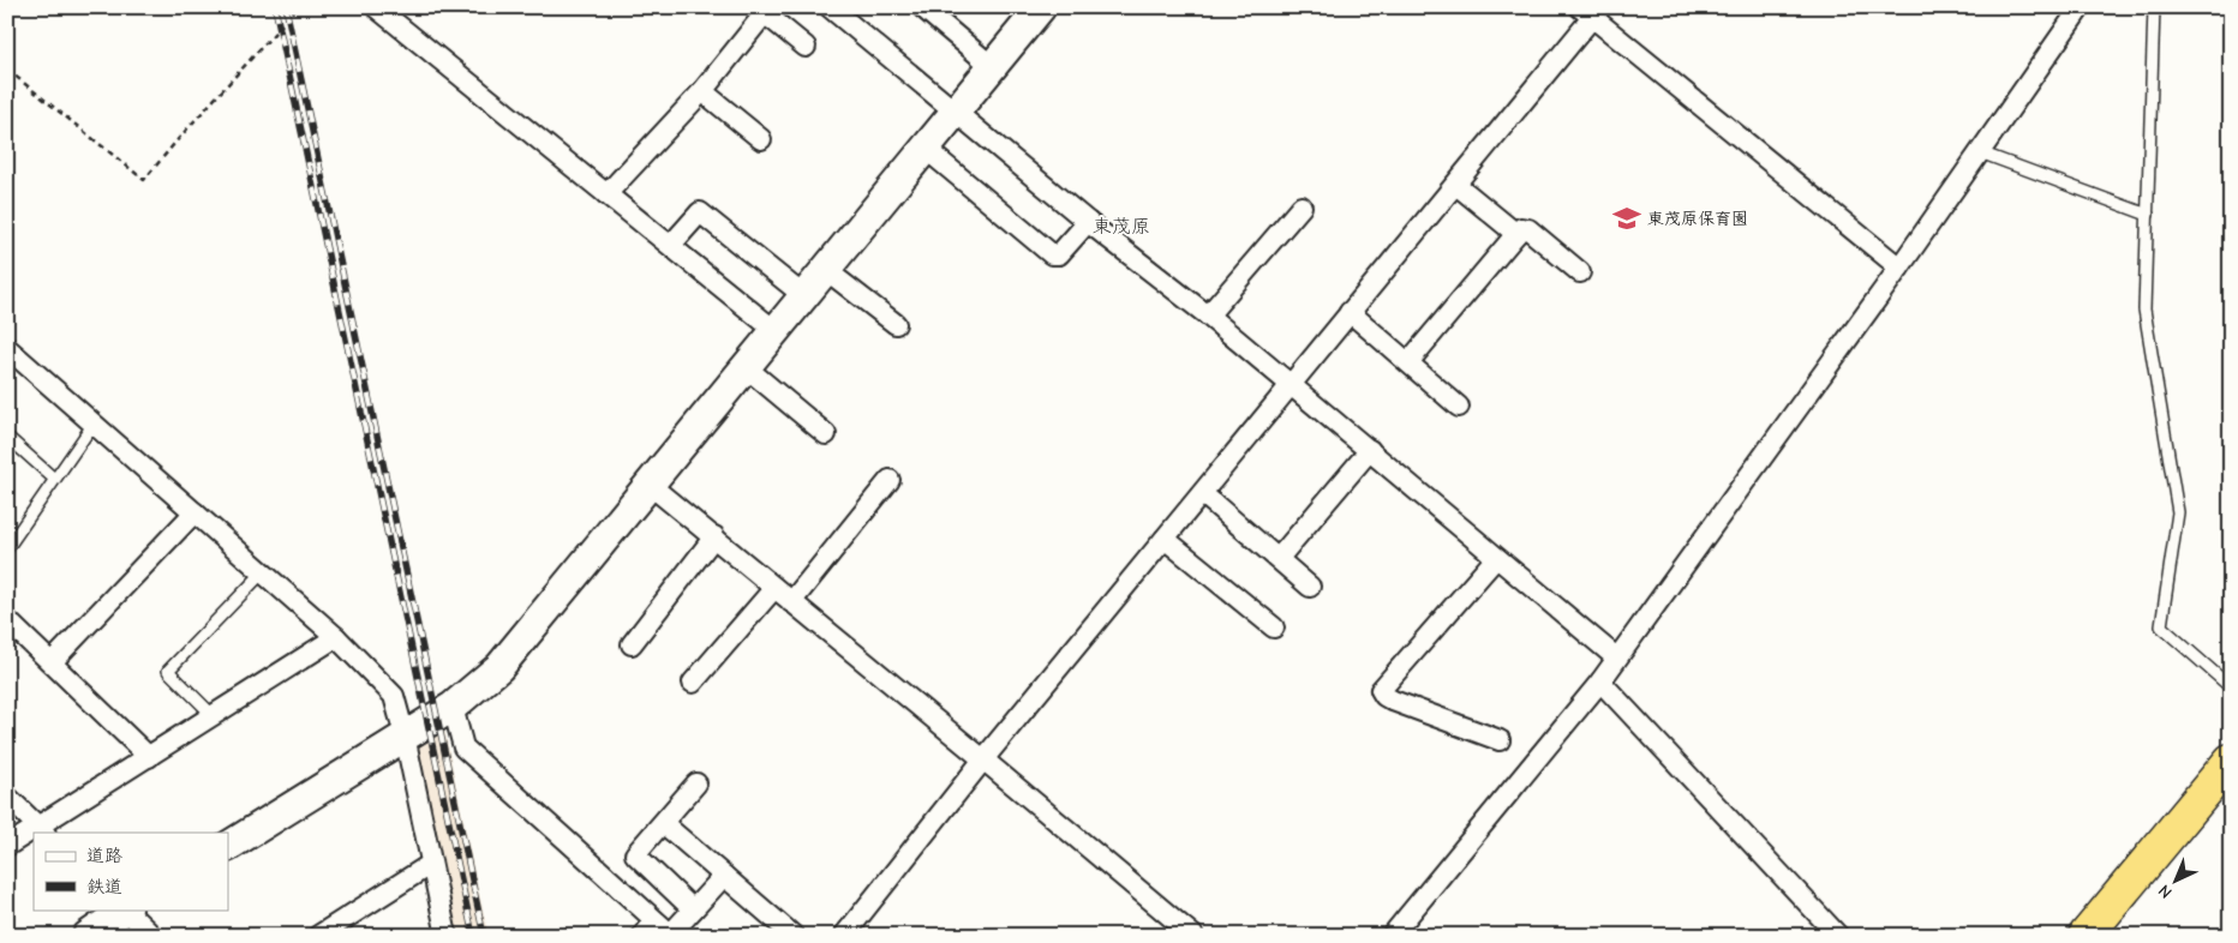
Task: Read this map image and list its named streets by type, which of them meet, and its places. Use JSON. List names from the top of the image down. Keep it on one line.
{"districts":["東茂原"],"places":{"school or university":["東茂原保育園"]},"legend":["道路","鉄道"],"north":"bottom left"}
